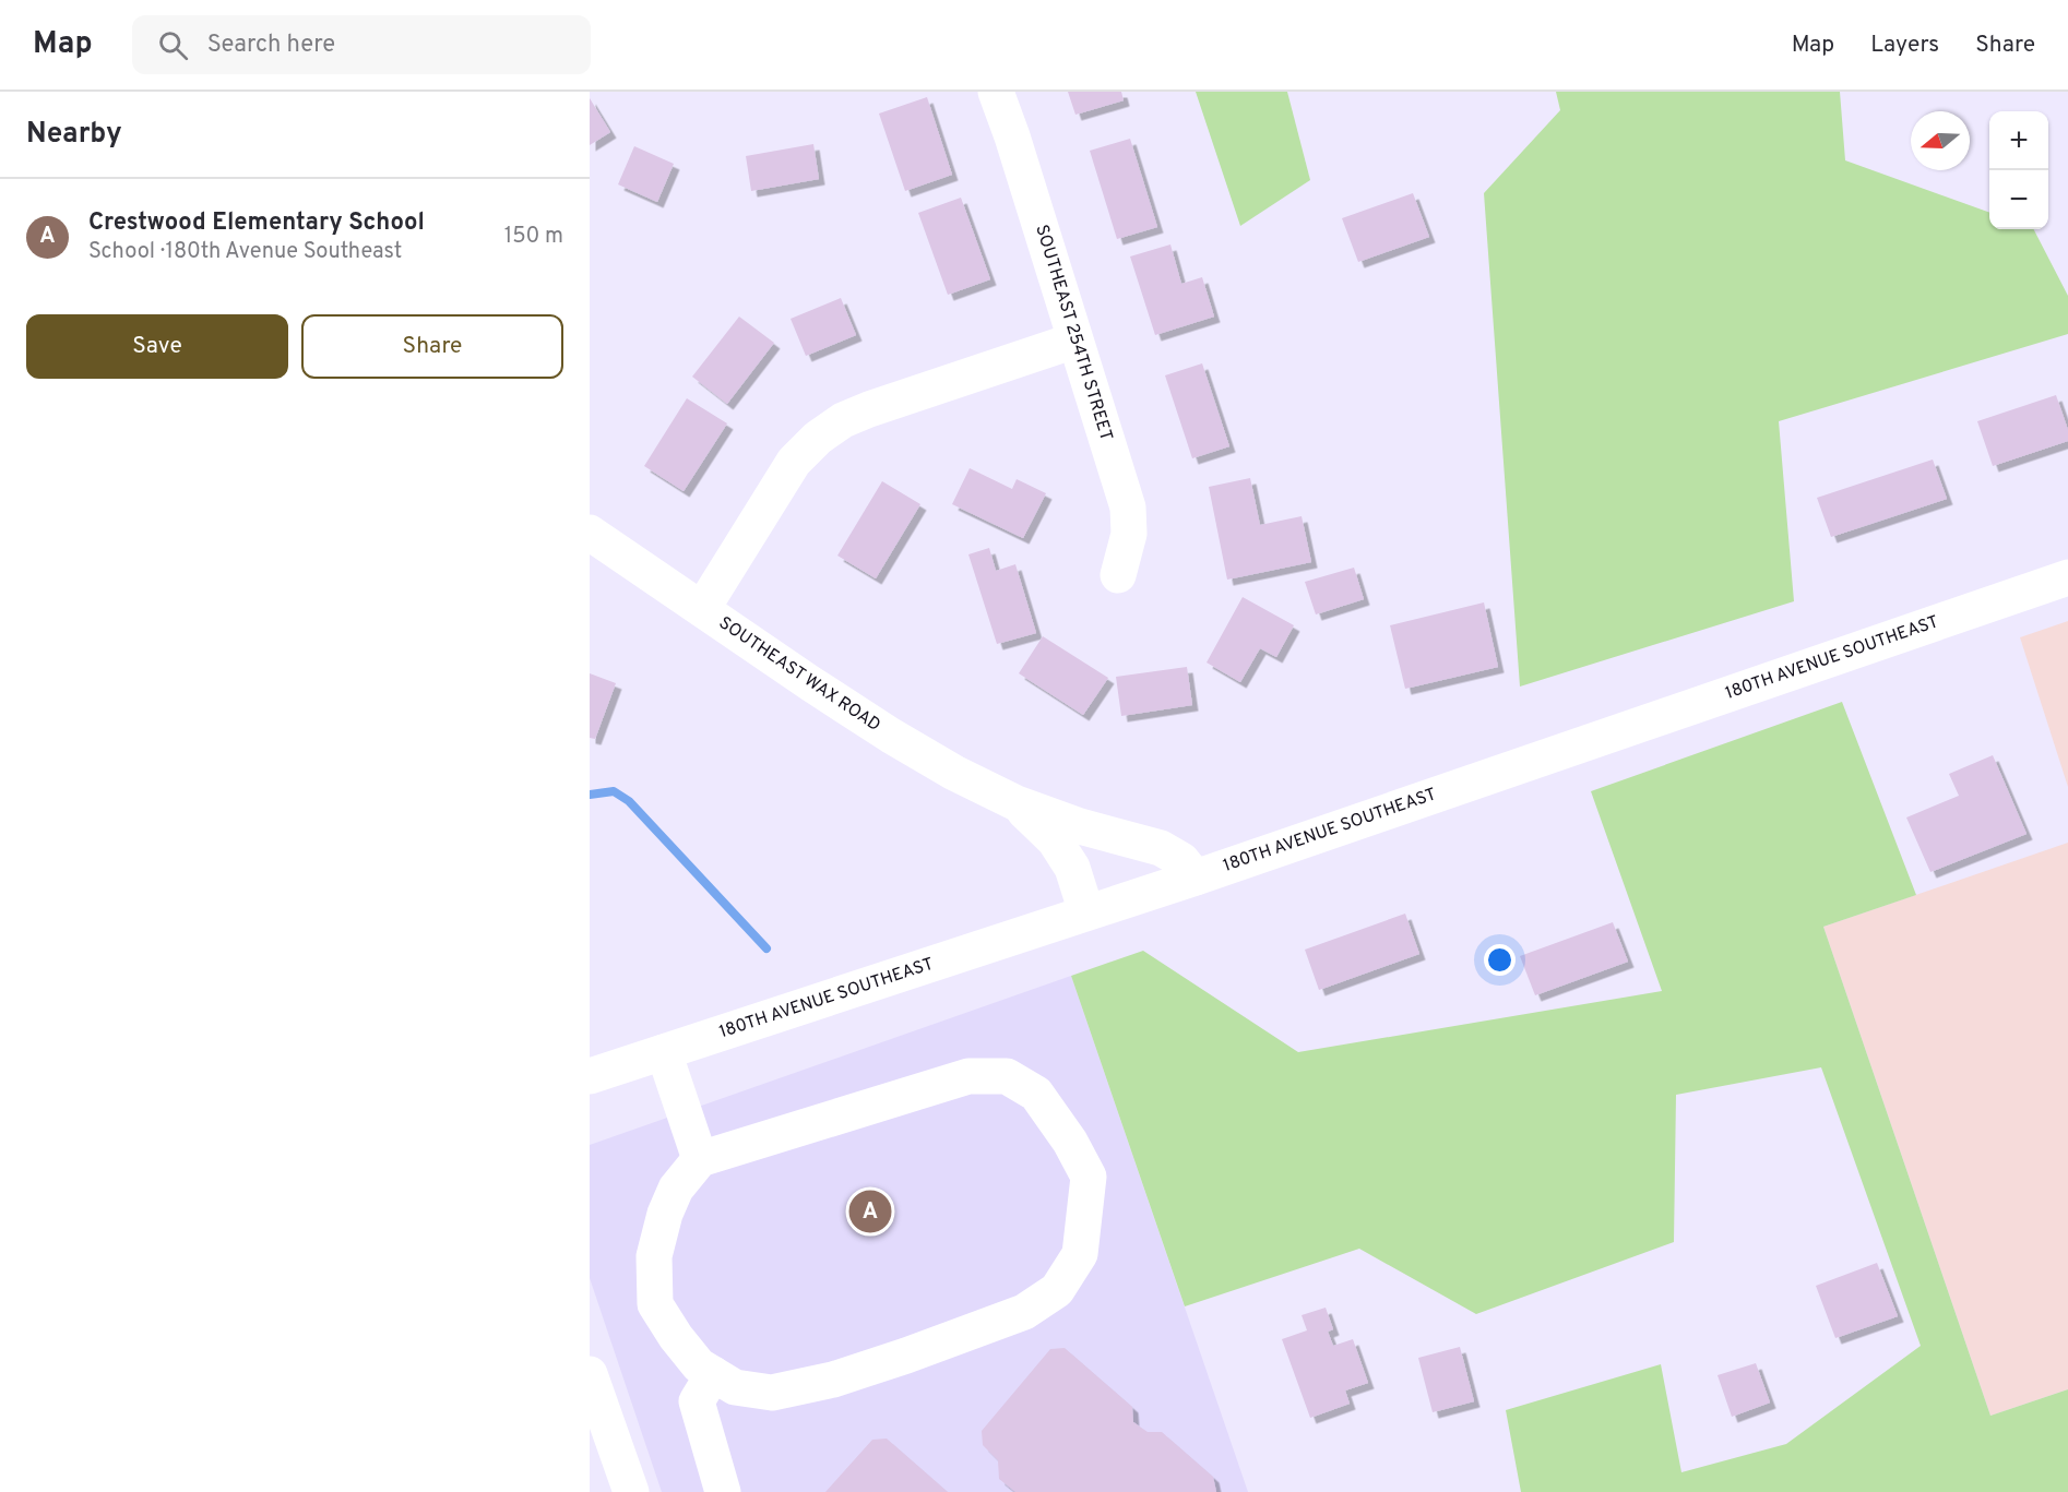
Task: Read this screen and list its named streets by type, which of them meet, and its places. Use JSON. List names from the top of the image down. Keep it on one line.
{"streets":{"street":["SOUTHEAST 254TH STREET","180TH AVENUE SOUTHEAST","SOUTHEAST WAX ROAD"]},"crossings":[["180TH AVENUE SOUTHEAST","SOUTHEAST WAX ROAD"]],"north":"left","page":{"header":"Map","search":"Search here","nav":["Map","Layers","Share"],"heading":"Nearby","map_buttons":["+","−"],"list":[{"mark":"A","name":"Crestwood Elementary School","note":"School · 180th Avenue Southeast","value":"150 m"}],"buttons":["Save","Share"],"pins":"A"}}
